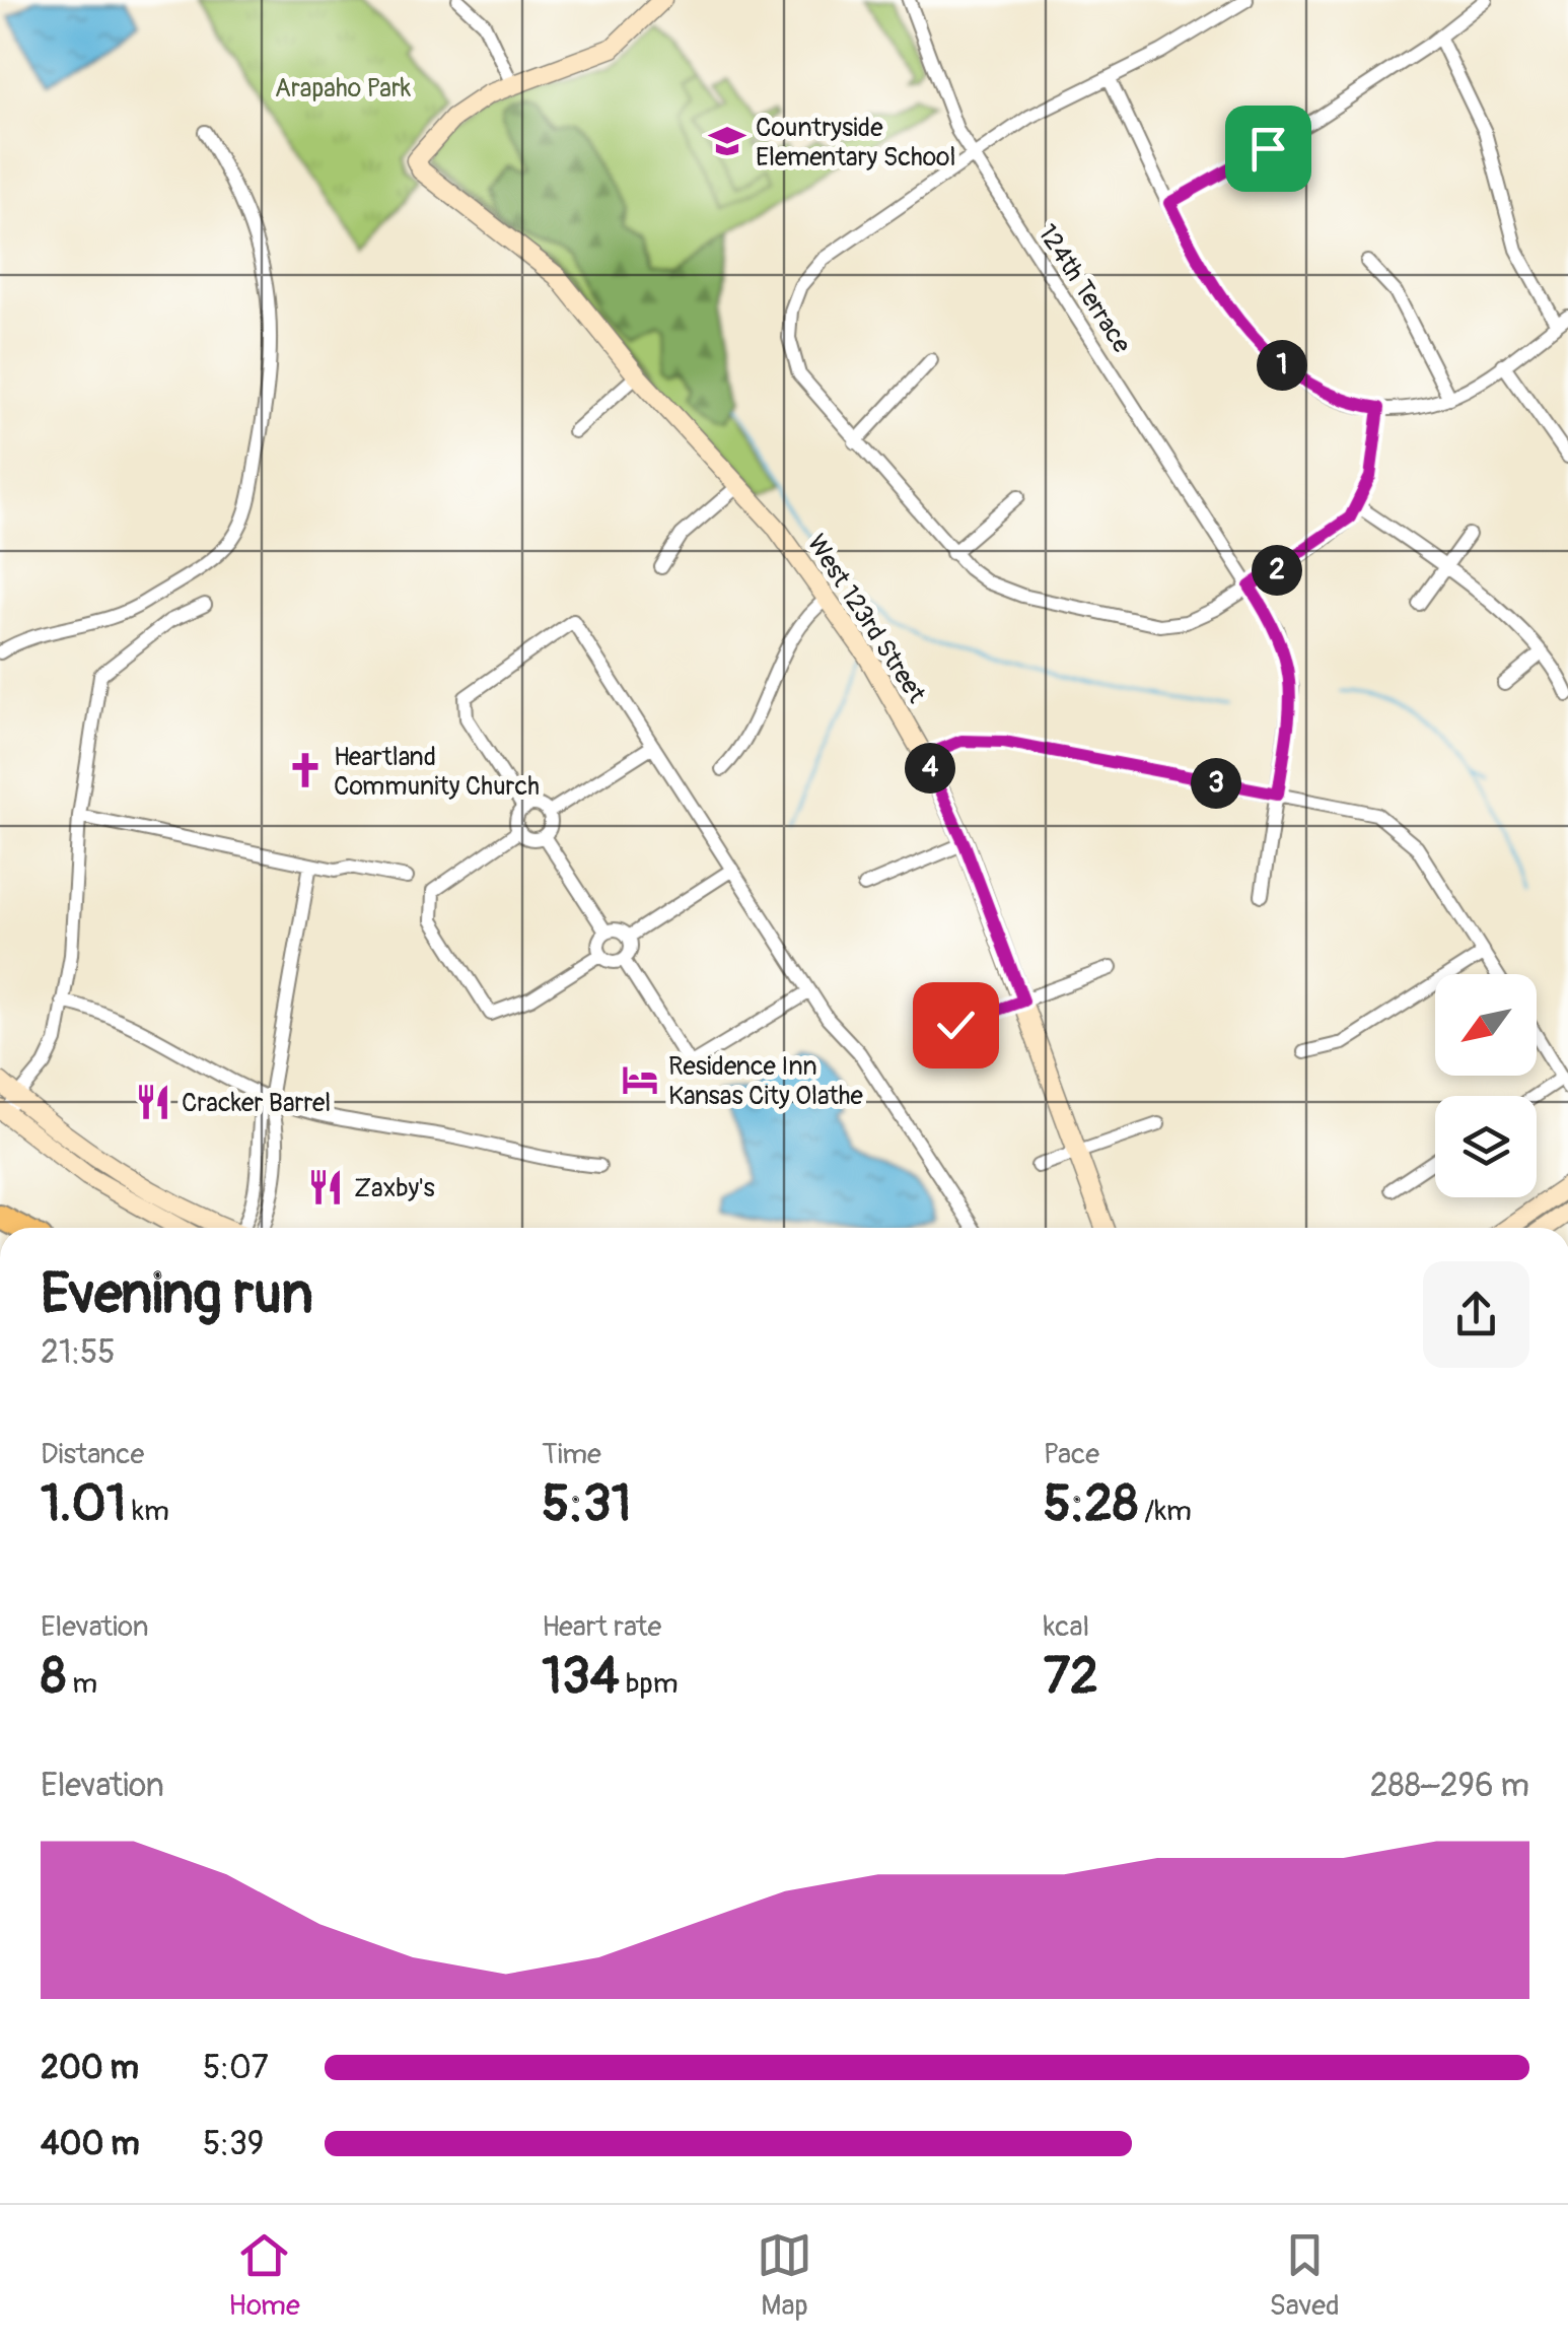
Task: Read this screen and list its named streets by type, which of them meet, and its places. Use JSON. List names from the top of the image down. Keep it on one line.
{"streets":{"street":["124th Terrace","West 123rd Street"]},"parks":["Arapaho Park"],"places":{"school or university":["Countryside Elementary School"],"church":["Heartland Community Church"],"hotel":["Residence Inn Kansas City Olathe"],"restaurant":["Cracker Barrel","Zaxby's"]},"north":"bottom left","page":{"pins":["1","2","4","3"],"heading":["Evening run","21:55"],"stats":[["Distance","1.01 km"],["Time","5:31"],["Pace","5:28 /km"],["Elevation","8 m"],["Heart rate","134 bpm"],["kcal","72"]],"chart":["Elevation","288–296 m"],"list":[{"name":"200 m","note":"5:07"},{"name":"400 m","note":"5:39"}],"tabs":["Home","Map","Saved"]}}
